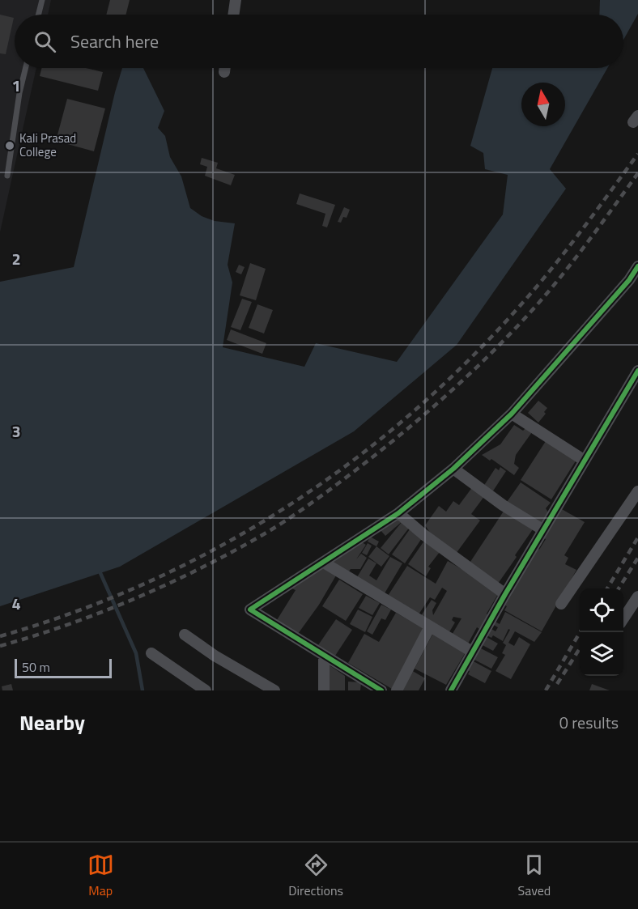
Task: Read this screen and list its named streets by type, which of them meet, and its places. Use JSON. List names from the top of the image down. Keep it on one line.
{"places":["Kali Prasad College"],"scale_bar":"50 m","north":"top","page":{"search":"Search here","scale":"50 m","heading":["Nearby","0 results"],"nav":["Map","Directions","Saved"]},"grid":{"rows":["1","2","3","4"]}}
